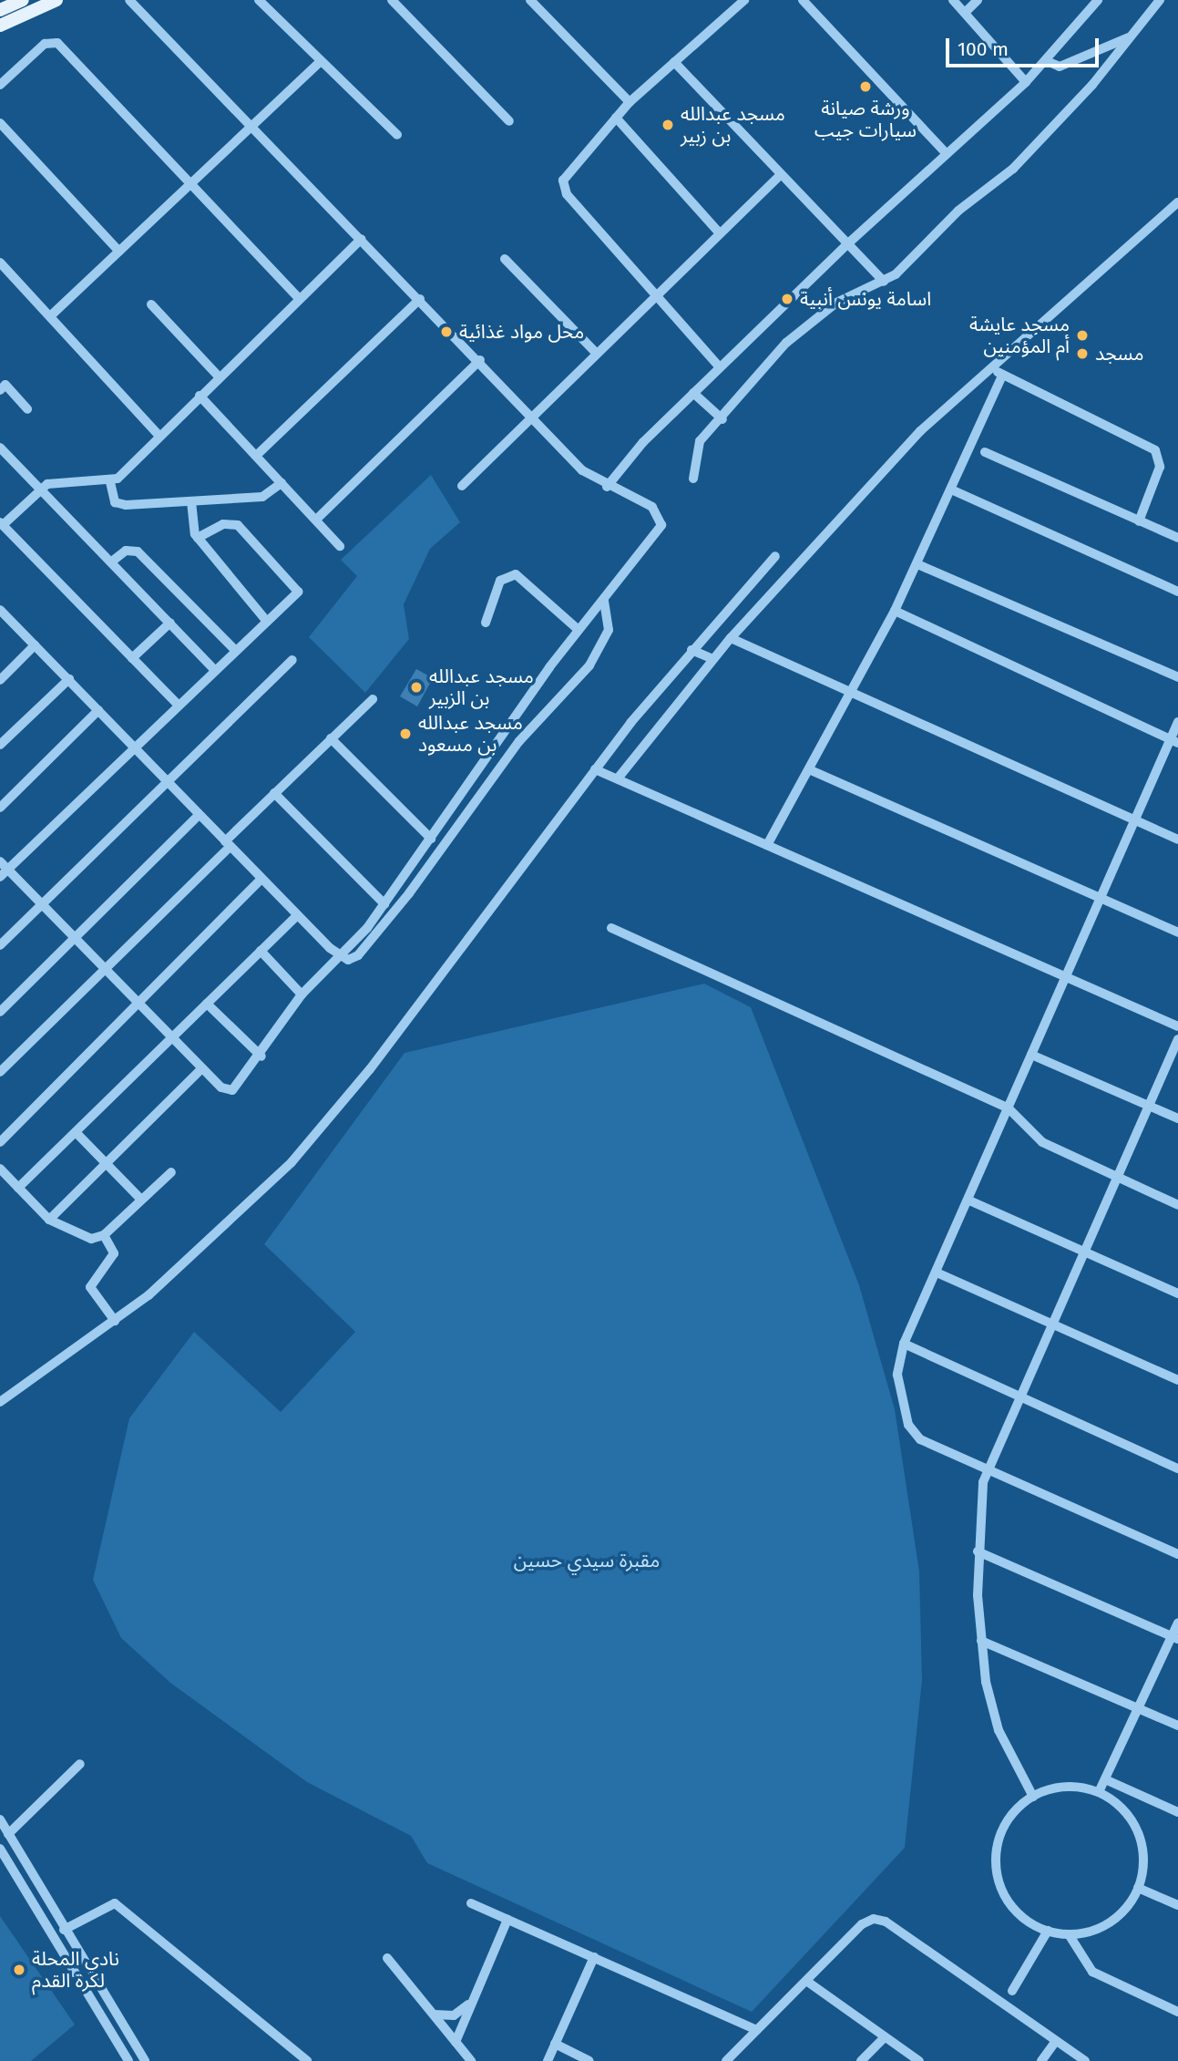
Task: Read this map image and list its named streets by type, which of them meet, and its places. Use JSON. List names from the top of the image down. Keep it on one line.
{"parks":["مقبرة سيدي حسين"],"places":["ورشة صيانة سيارات جيب","مسجد عبدالله بن زبير","اسامة يونس أنبية","محل مواد غذائية","مسجد عايشة أم المؤمنين","مسجد","مسجد عبدالله بن الزبير","مسجد عبدالله بن مسعود","نادي المحلة لكرة القدم"],"scale_bar":"100 m"}
